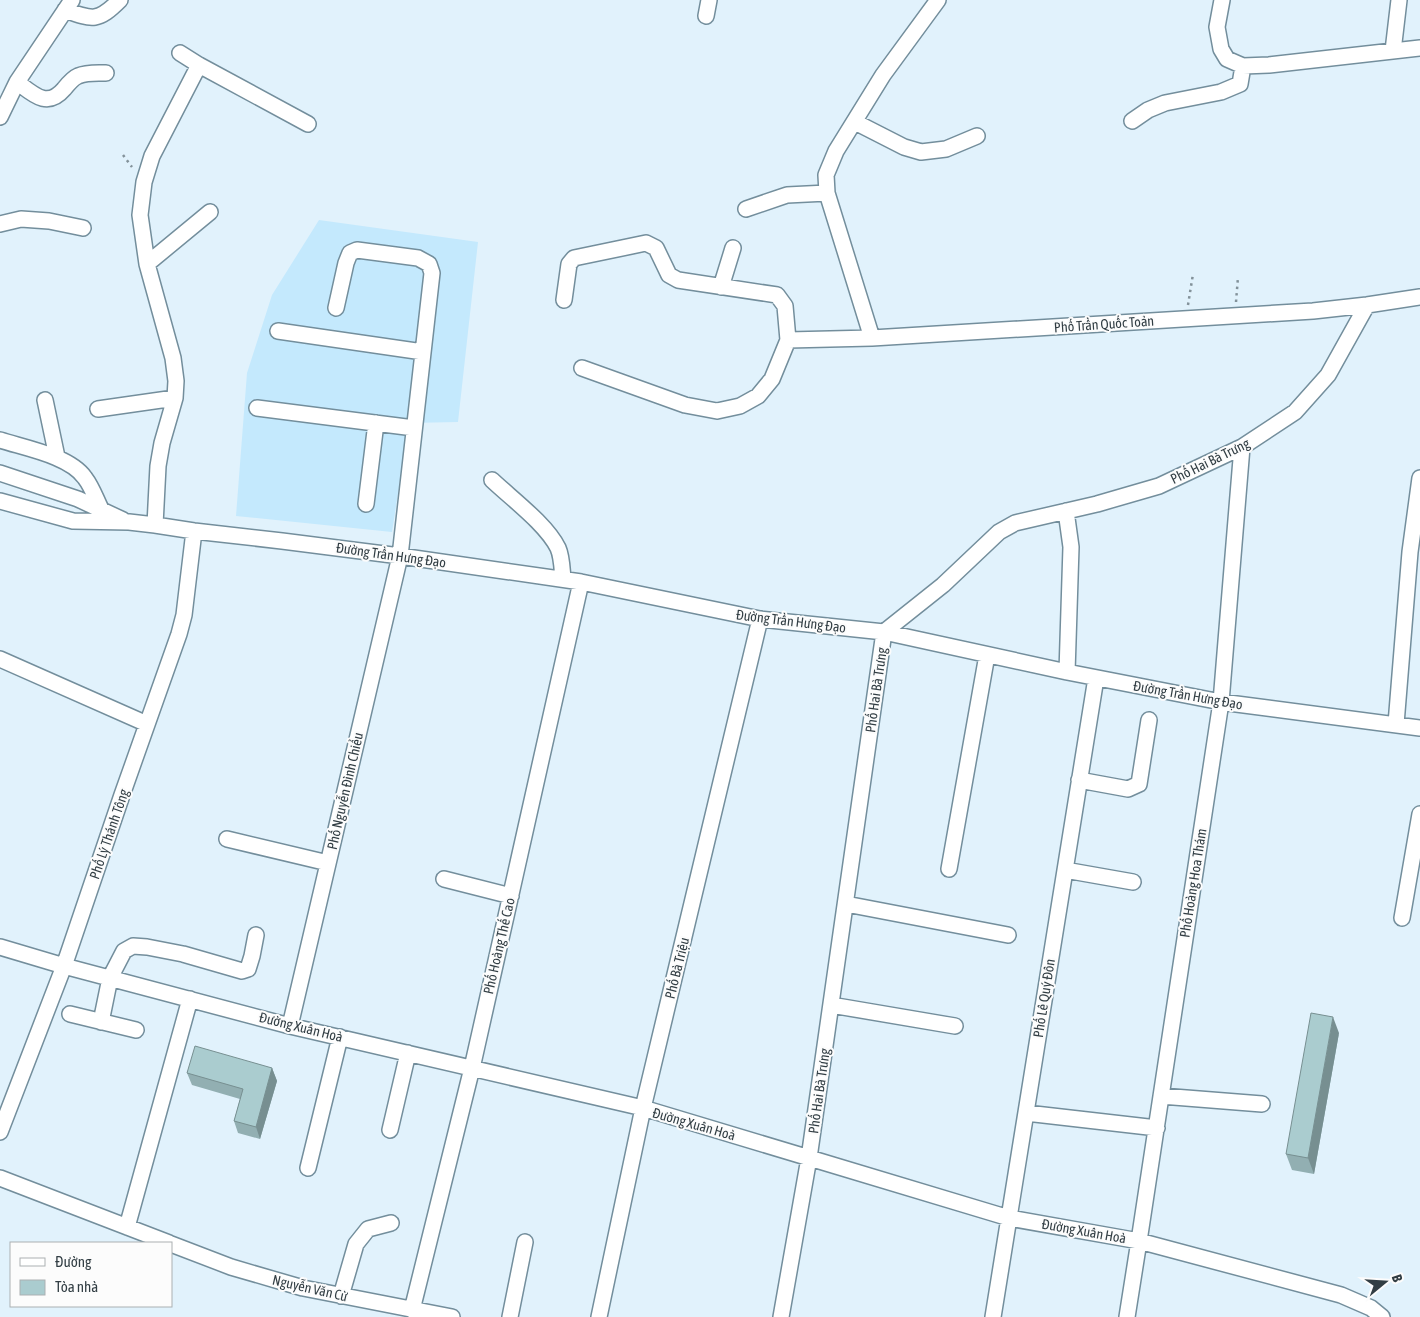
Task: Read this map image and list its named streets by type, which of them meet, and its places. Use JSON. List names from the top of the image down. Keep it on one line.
{"streets":{"street":["Phố Trần Quốc Toản","Phố Hai Bà Trưng","Đường Trần Hưng Đạo","Phố Nguyễn Đình Chiểu","Phố Lý Thánh Tông","Phố Hoàng Hoa Thám","Phố Hoàng Thế Cao","Phố Bà Triệu","Phố Lê Quý Đôn","Đường Xuân Hoà","Nguyễn Văn Cừ"]},"crossings":[["Phố Trần Quốc Toản","Phố Hai Bà Trưng"],["Phố Hai Bà Trưng","Đường Trần Hưng Đạo"],["Phố Hai Bà Trưng","Phố Hoàng Hoa Thám"],["Phố Hai Bà Trưng","Đường Xuân Hoà"],["Đường Trần Hưng Đạo","Phố Nguyễn Đình Chiểu"],["Đường Trần Hưng Đạo","Phố Lý Thánh Tông"],["Đường Trần Hưng Đạo","Phố Hoàng Hoa Thám"],["Đường Trần Hưng Đạo","Phố Hoàng Thế Cao"],["Đường Trần Hưng Đạo","Phố Bà Triệu"],["Đường Trần Hưng Đạo","Phố Lê Quý Đôn"],["Phố Nguyễn Đình Chiểu","Đường Xuân Hoà"],["Phố Lý Thánh Tông","Đường Xuân Hoà"],["Phố Hoàng Hoa Thám","Đường Xuân Hoà"],["Phố Hoàng Thế Cao","Đường Xuân Hoà"],["Phố Hoàng Thế Cao","Nguyễn Văn Cừ"],["Phố Bà Triệu","Đường Xuân Hoà"],["Phố Lê Quý Đôn","Đường Xuân Hoà"]],"legend":["Đường","Tòa nhà"],"north":"right"}
